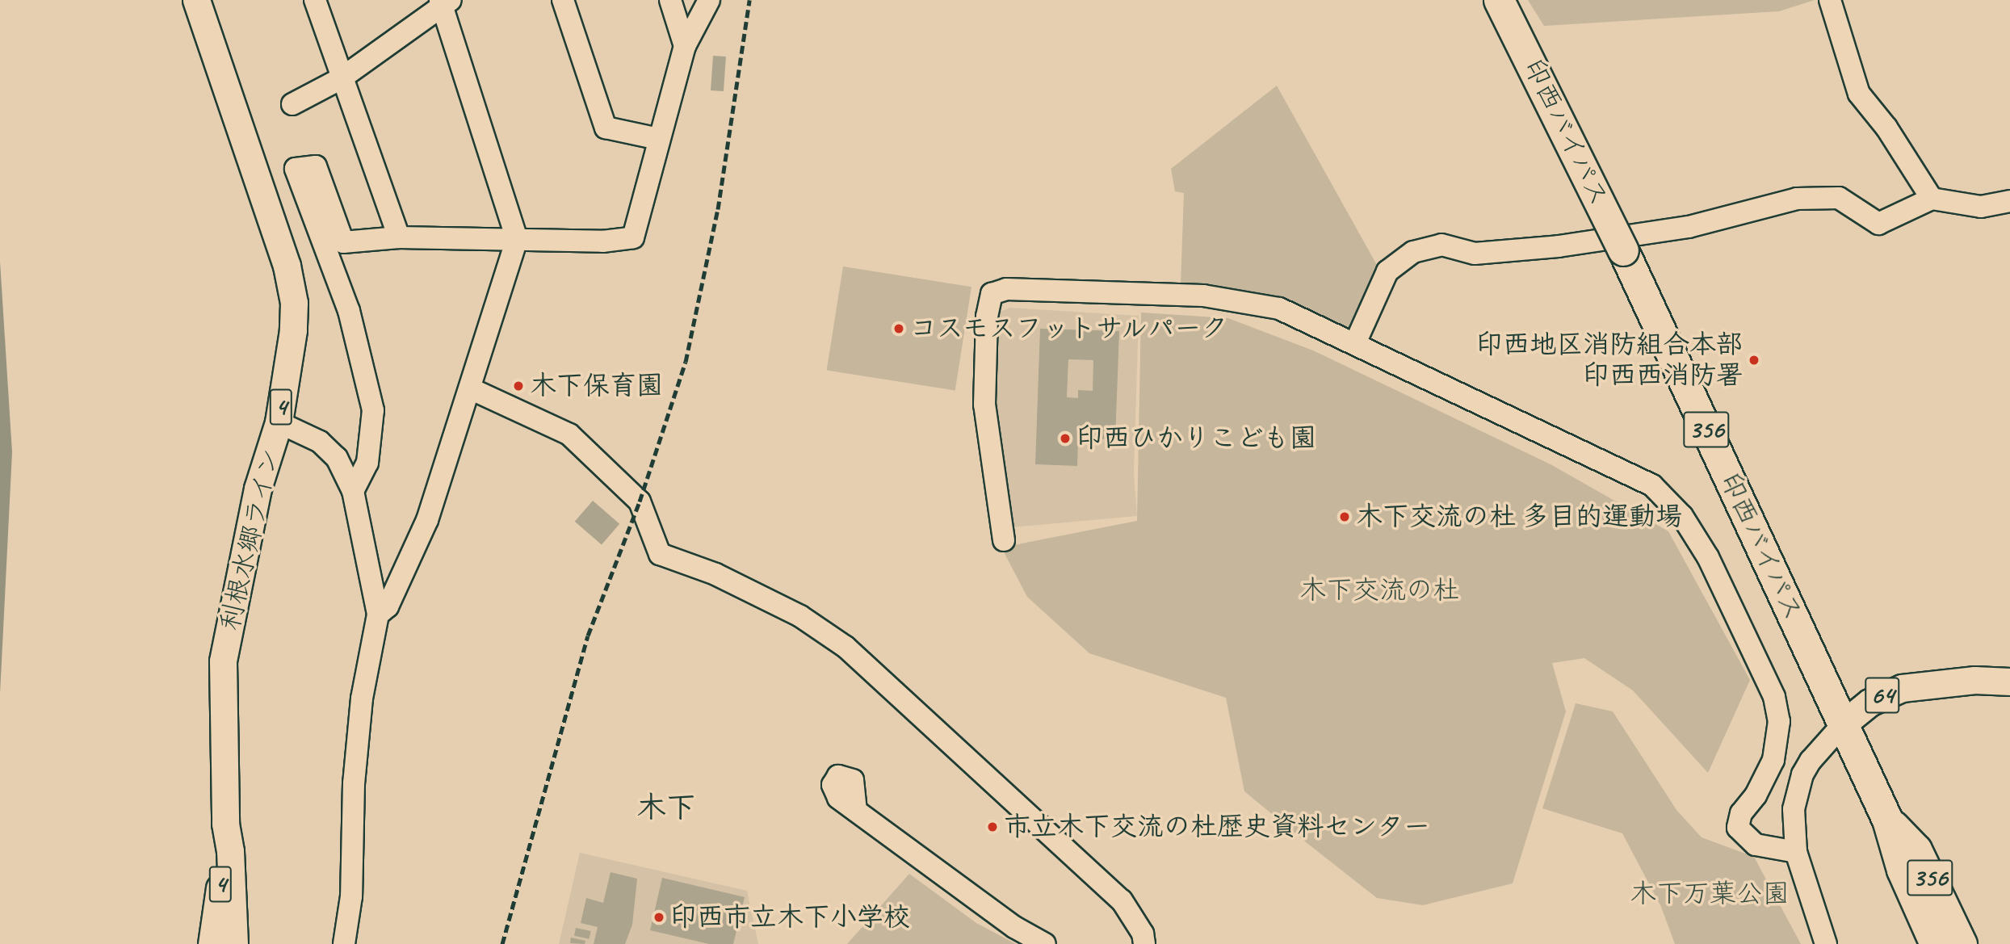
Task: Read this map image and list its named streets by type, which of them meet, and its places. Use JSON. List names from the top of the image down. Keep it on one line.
{"streets":{"highway":["印西バイパス","356"],"main road":["4","利根水郷ライン","64"]},"crossings":[["印西バイパス","64"]],"districts":["木下"],"parks":["木下交流の杜","木下万葉公園"],"places":["コスモスフットサルパーク","印西地区消防組合本部 印西西消防署","木下保育園","印西ひかりこども園","木下交流の杜 多目的運動場","市立木下交流の杜歴史資料センター","印西市立木下小学校"]}
